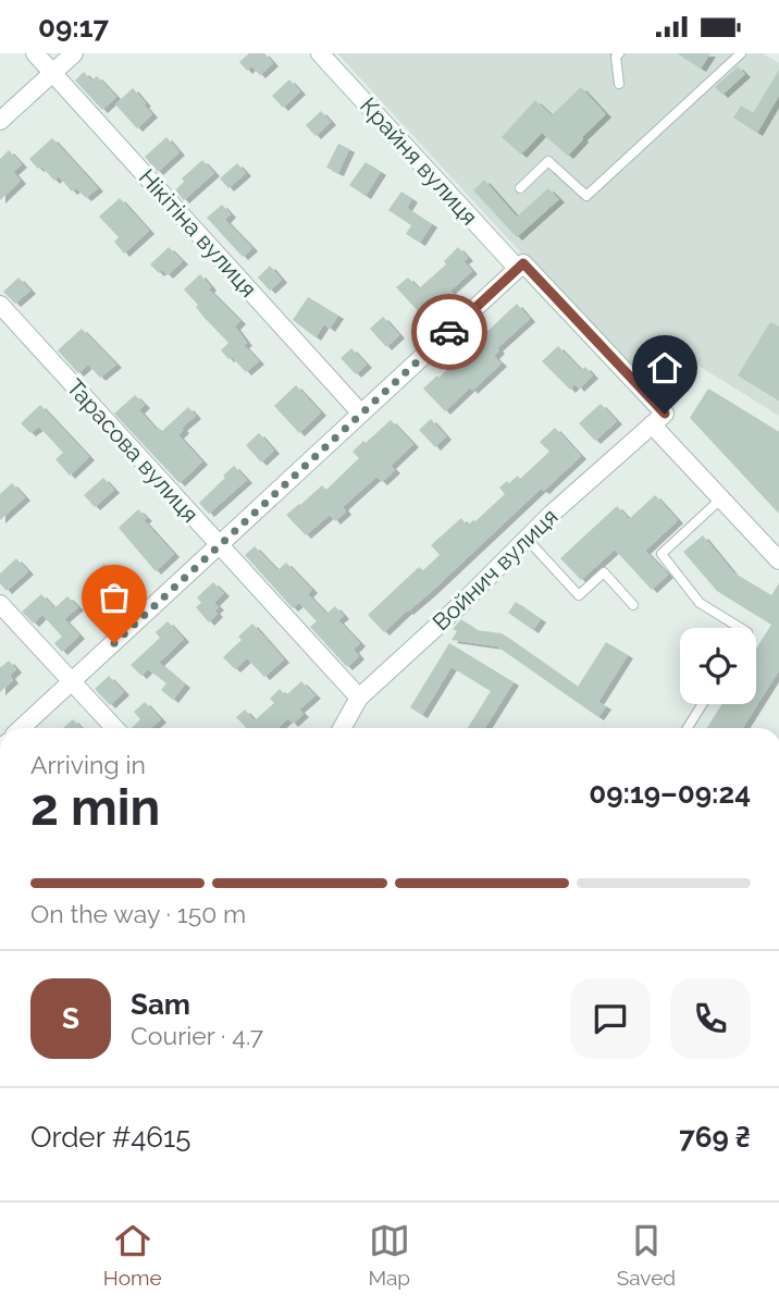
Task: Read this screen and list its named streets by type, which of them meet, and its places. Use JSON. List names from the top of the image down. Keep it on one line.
{"streets":{"street":["Крайня вулиця","Нікітіна вулиця","Тарасова вулиця","Войнич вулиця"]},"crossings":[["Крайня вулиця","Войнич вулиця"],["Тарасова вулиця","Войнич вулиця"]],"page":{"status":"09:17","heading":["2 min","Arriving in","09:19–09:24"],"panel":["Sam","Courier · 4.7","Order #4615","769 ₴"],"bar":"On the way · 150 m","round":"S","tabs":["Home","Map","Saved"]}}
